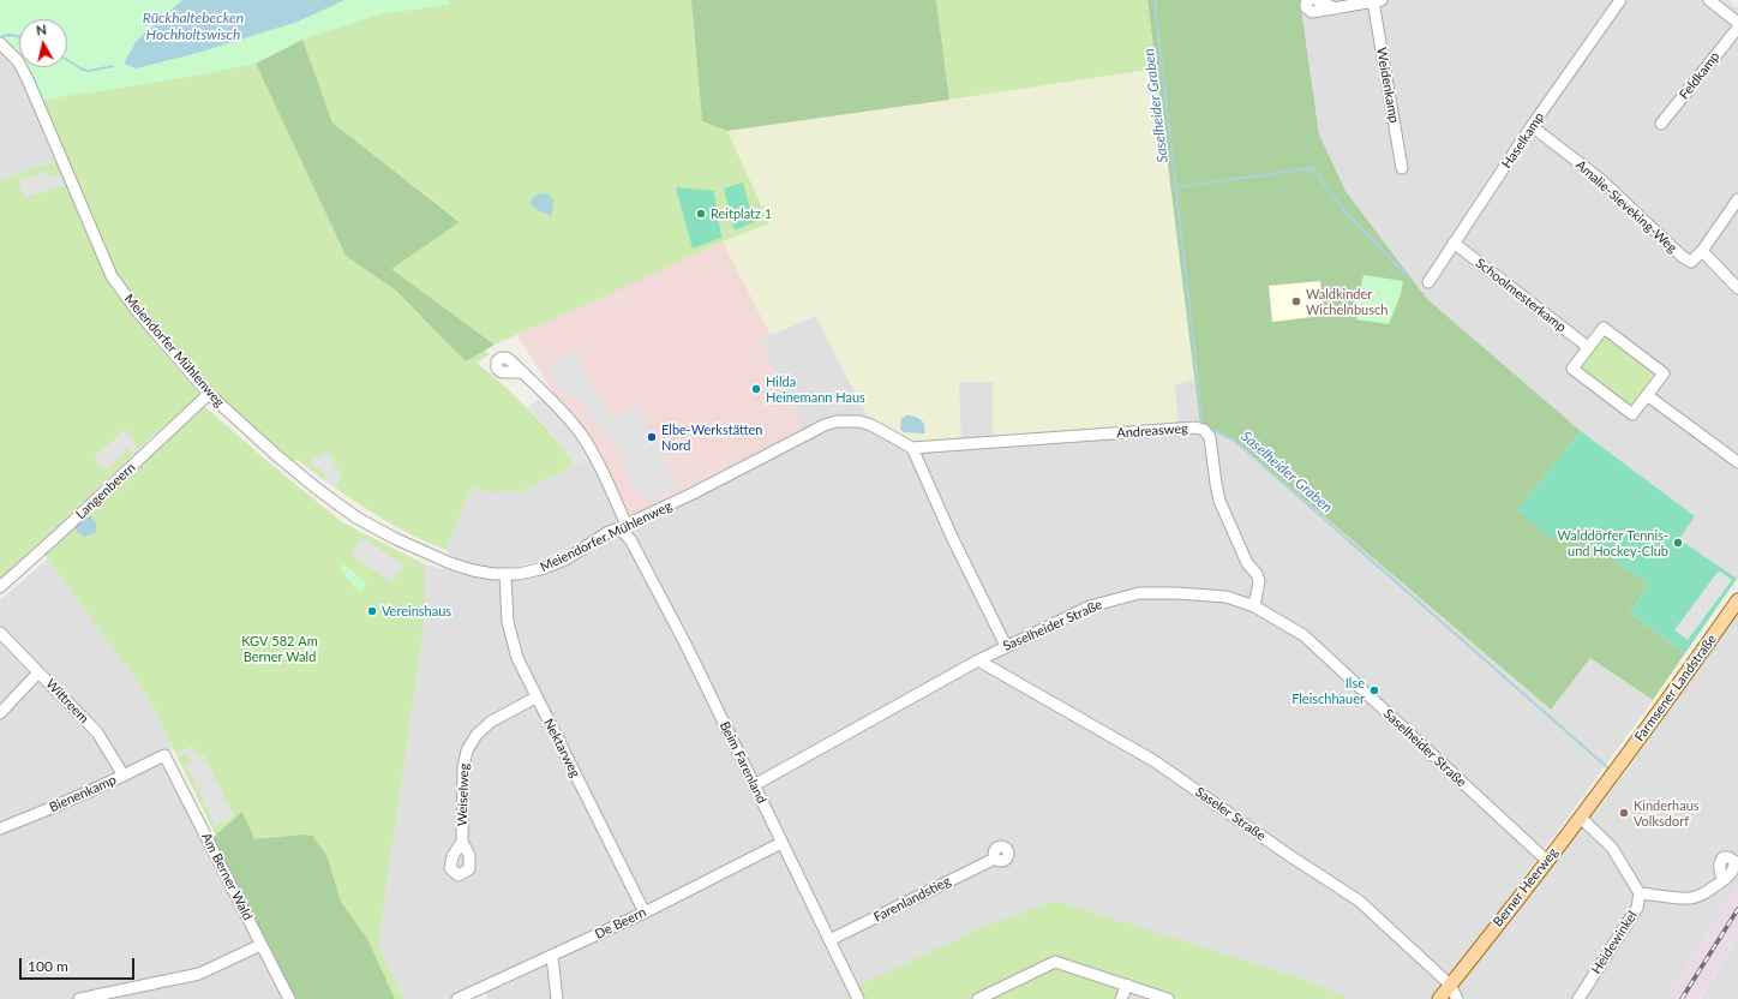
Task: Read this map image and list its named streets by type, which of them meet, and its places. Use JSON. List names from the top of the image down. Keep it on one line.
{"streets":{"main road":["Farmsener Landstraße","Berner Heerweg"],"street":["Feldkamp","Weidenkamp","Haselkamp","Amalie-Sieveking-Weg","Schoolmesterkamp","Meiendorfer Mühlenweg","Andreasweg","Langenbeern","Saselheider Straße","Wittreem","Nektarweg","Beim Farenland","Bienenkamp","Weiselweg","Saseler Straße","Am Berner Wald","Farenlandstieg","De Beern","Heidewinkel"]},"crossings":[["Haselkamp","Amalie-Sieveking-Weg"],["Haselkamp","Schoolmesterkamp"],["Meiendorfer Mühlenweg","Andreasweg"],["Meiendorfer Mühlenweg","Langenbeern"],["Meiendorfer Mühlenweg","Nektarweg"],["Meiendorfer Mühlenweg","Beim Farenland"],["Andreasweg","Saselheider Straße"],["Saselheider Straße","Beim Farenland"],["Saselheider Straße","Saseler Straße"],["Saselheider Straße","Berner Heerweg"],["Farmsener Landstraße","Berner Heerweg"],["Wittreem","Bienenkamp"],["Nektarweg","Weiselweg"],["Nektarweg","De Beern"],["Beim Farenland","Farenlandstieg"],["Beim Farenland","De Beern"],["Bienenkamp","Am Berner Wald"],["Saseler Straße","Berner Heerweg"],["Berner Heerweg","Heidewinkel"]],"water":["Rückhaltebecken Hochholtswisch","Saselheider Graben"],"parks":["KGV 582 Am Berner Wald"],"places":["Reitplatz 1","Waldkinder Wichelnbusch","Hilda Heinemann Haus","Elbe-Werkstätten Nord","Walddörfer Tennis- und Hockey-Club","Vereinshaus","Ilse Fleischhauer","Kinderhaus Volksdorf"],"scale_bar":"100 m","north":"top"}
